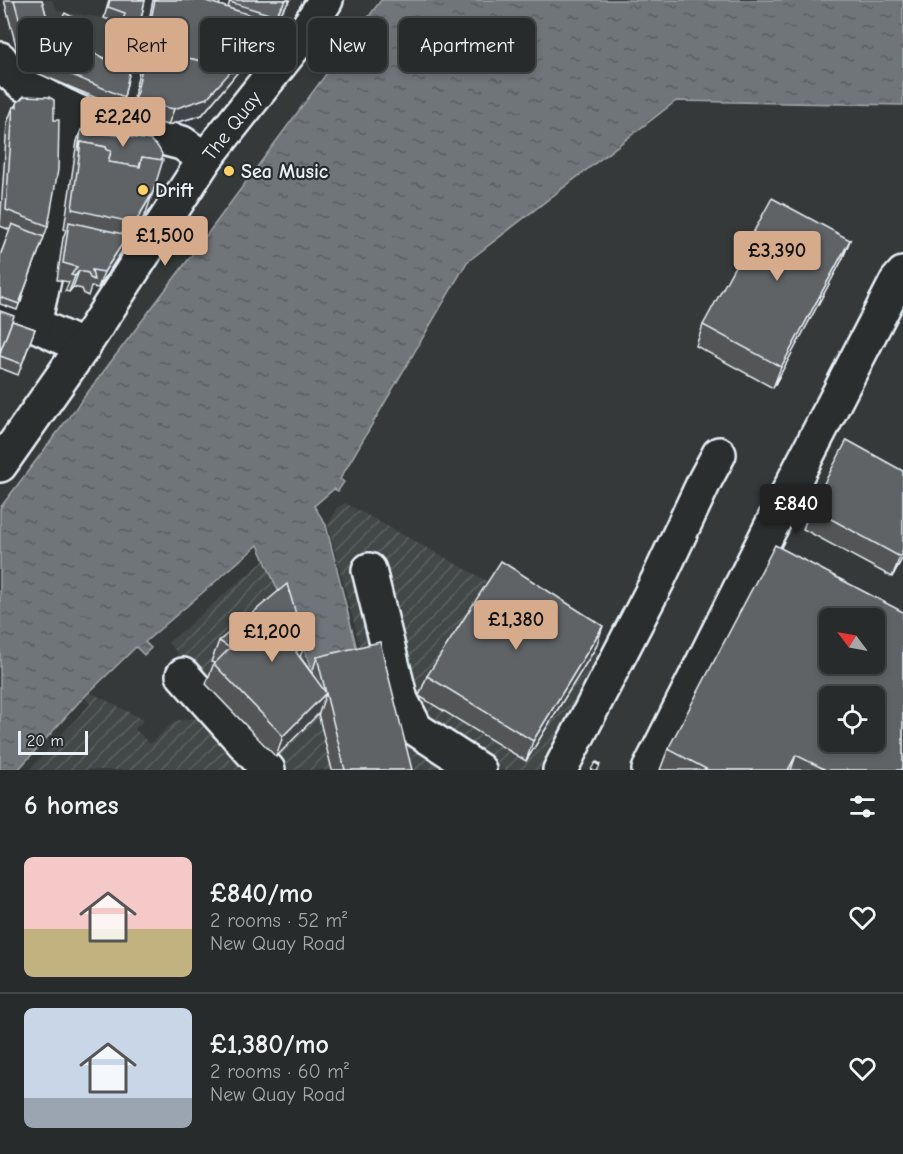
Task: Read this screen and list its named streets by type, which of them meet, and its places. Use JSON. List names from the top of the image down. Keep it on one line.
{"streets":{"street":["The Quay"]},"places":["Sea Music","Drift"],"scale_bar":"20 m","north":"top left","page":{"chip":["Buy","Rent","Filters","New","Apartment"],"price":["£2,240","£1,500","£3,390","£840","£1,380","£1,200"],"scale":"20 m","heading":"6 homes","list":[{"name":"£840/mo","note":"2 rooms · 52 m² · New Quay Road"},{"name":"£1,380/mo","note":"2 rooms · 60 m² · New Quay Road"}]}}
